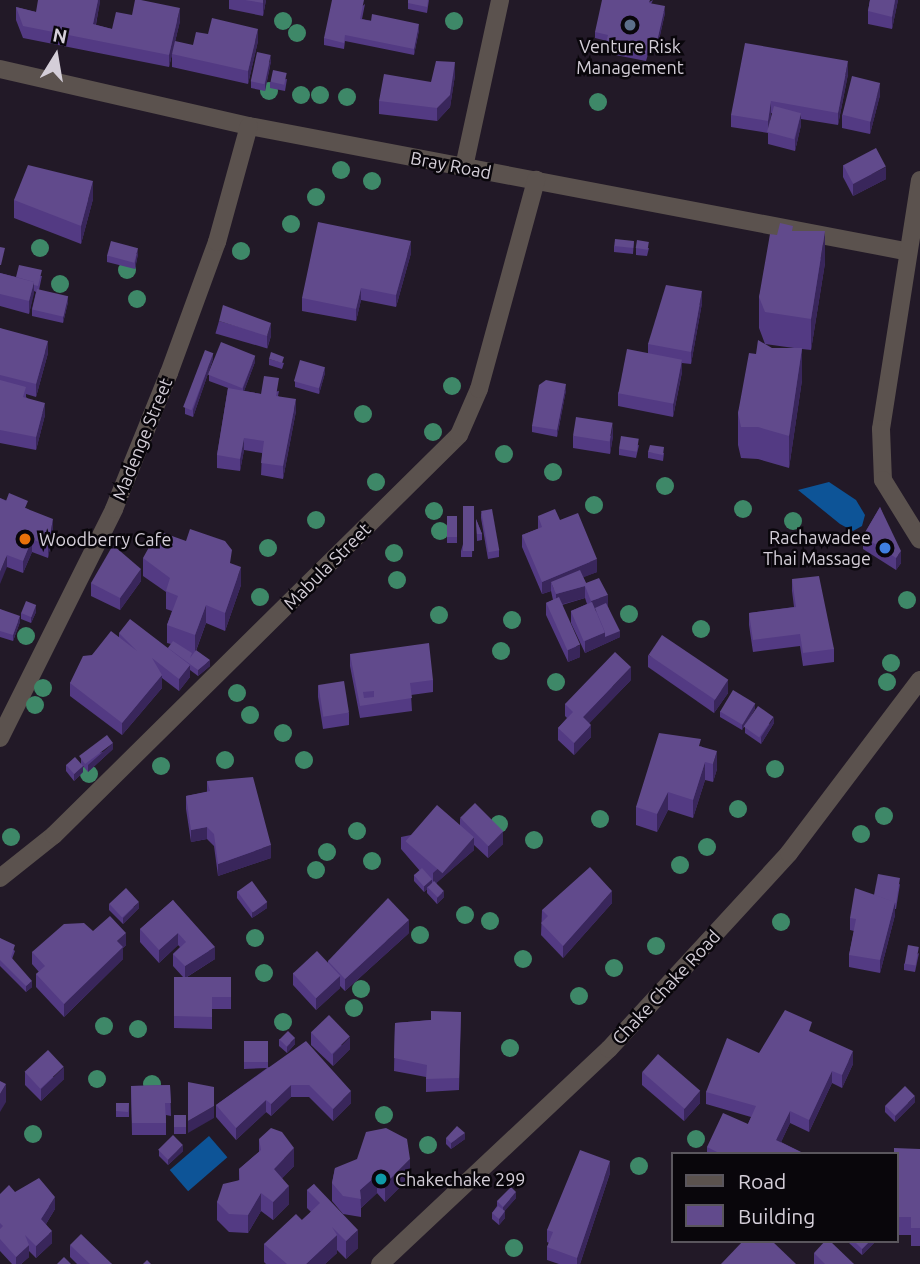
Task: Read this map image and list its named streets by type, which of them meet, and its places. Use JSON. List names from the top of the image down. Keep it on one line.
{"streets":{"street":["Bray Road","Madenge Street","Mabula Street","Chake Chake Road"]},"crossings":[["Bray Road","Madenge Street"],["Bray Road","Mabula Street"]],"places":["Venture Risk Management","Woodberry Cafe","Rachawadee Thai Massage","Chakechake 299"],"legend":["Road","Building"],"north":"top"}
